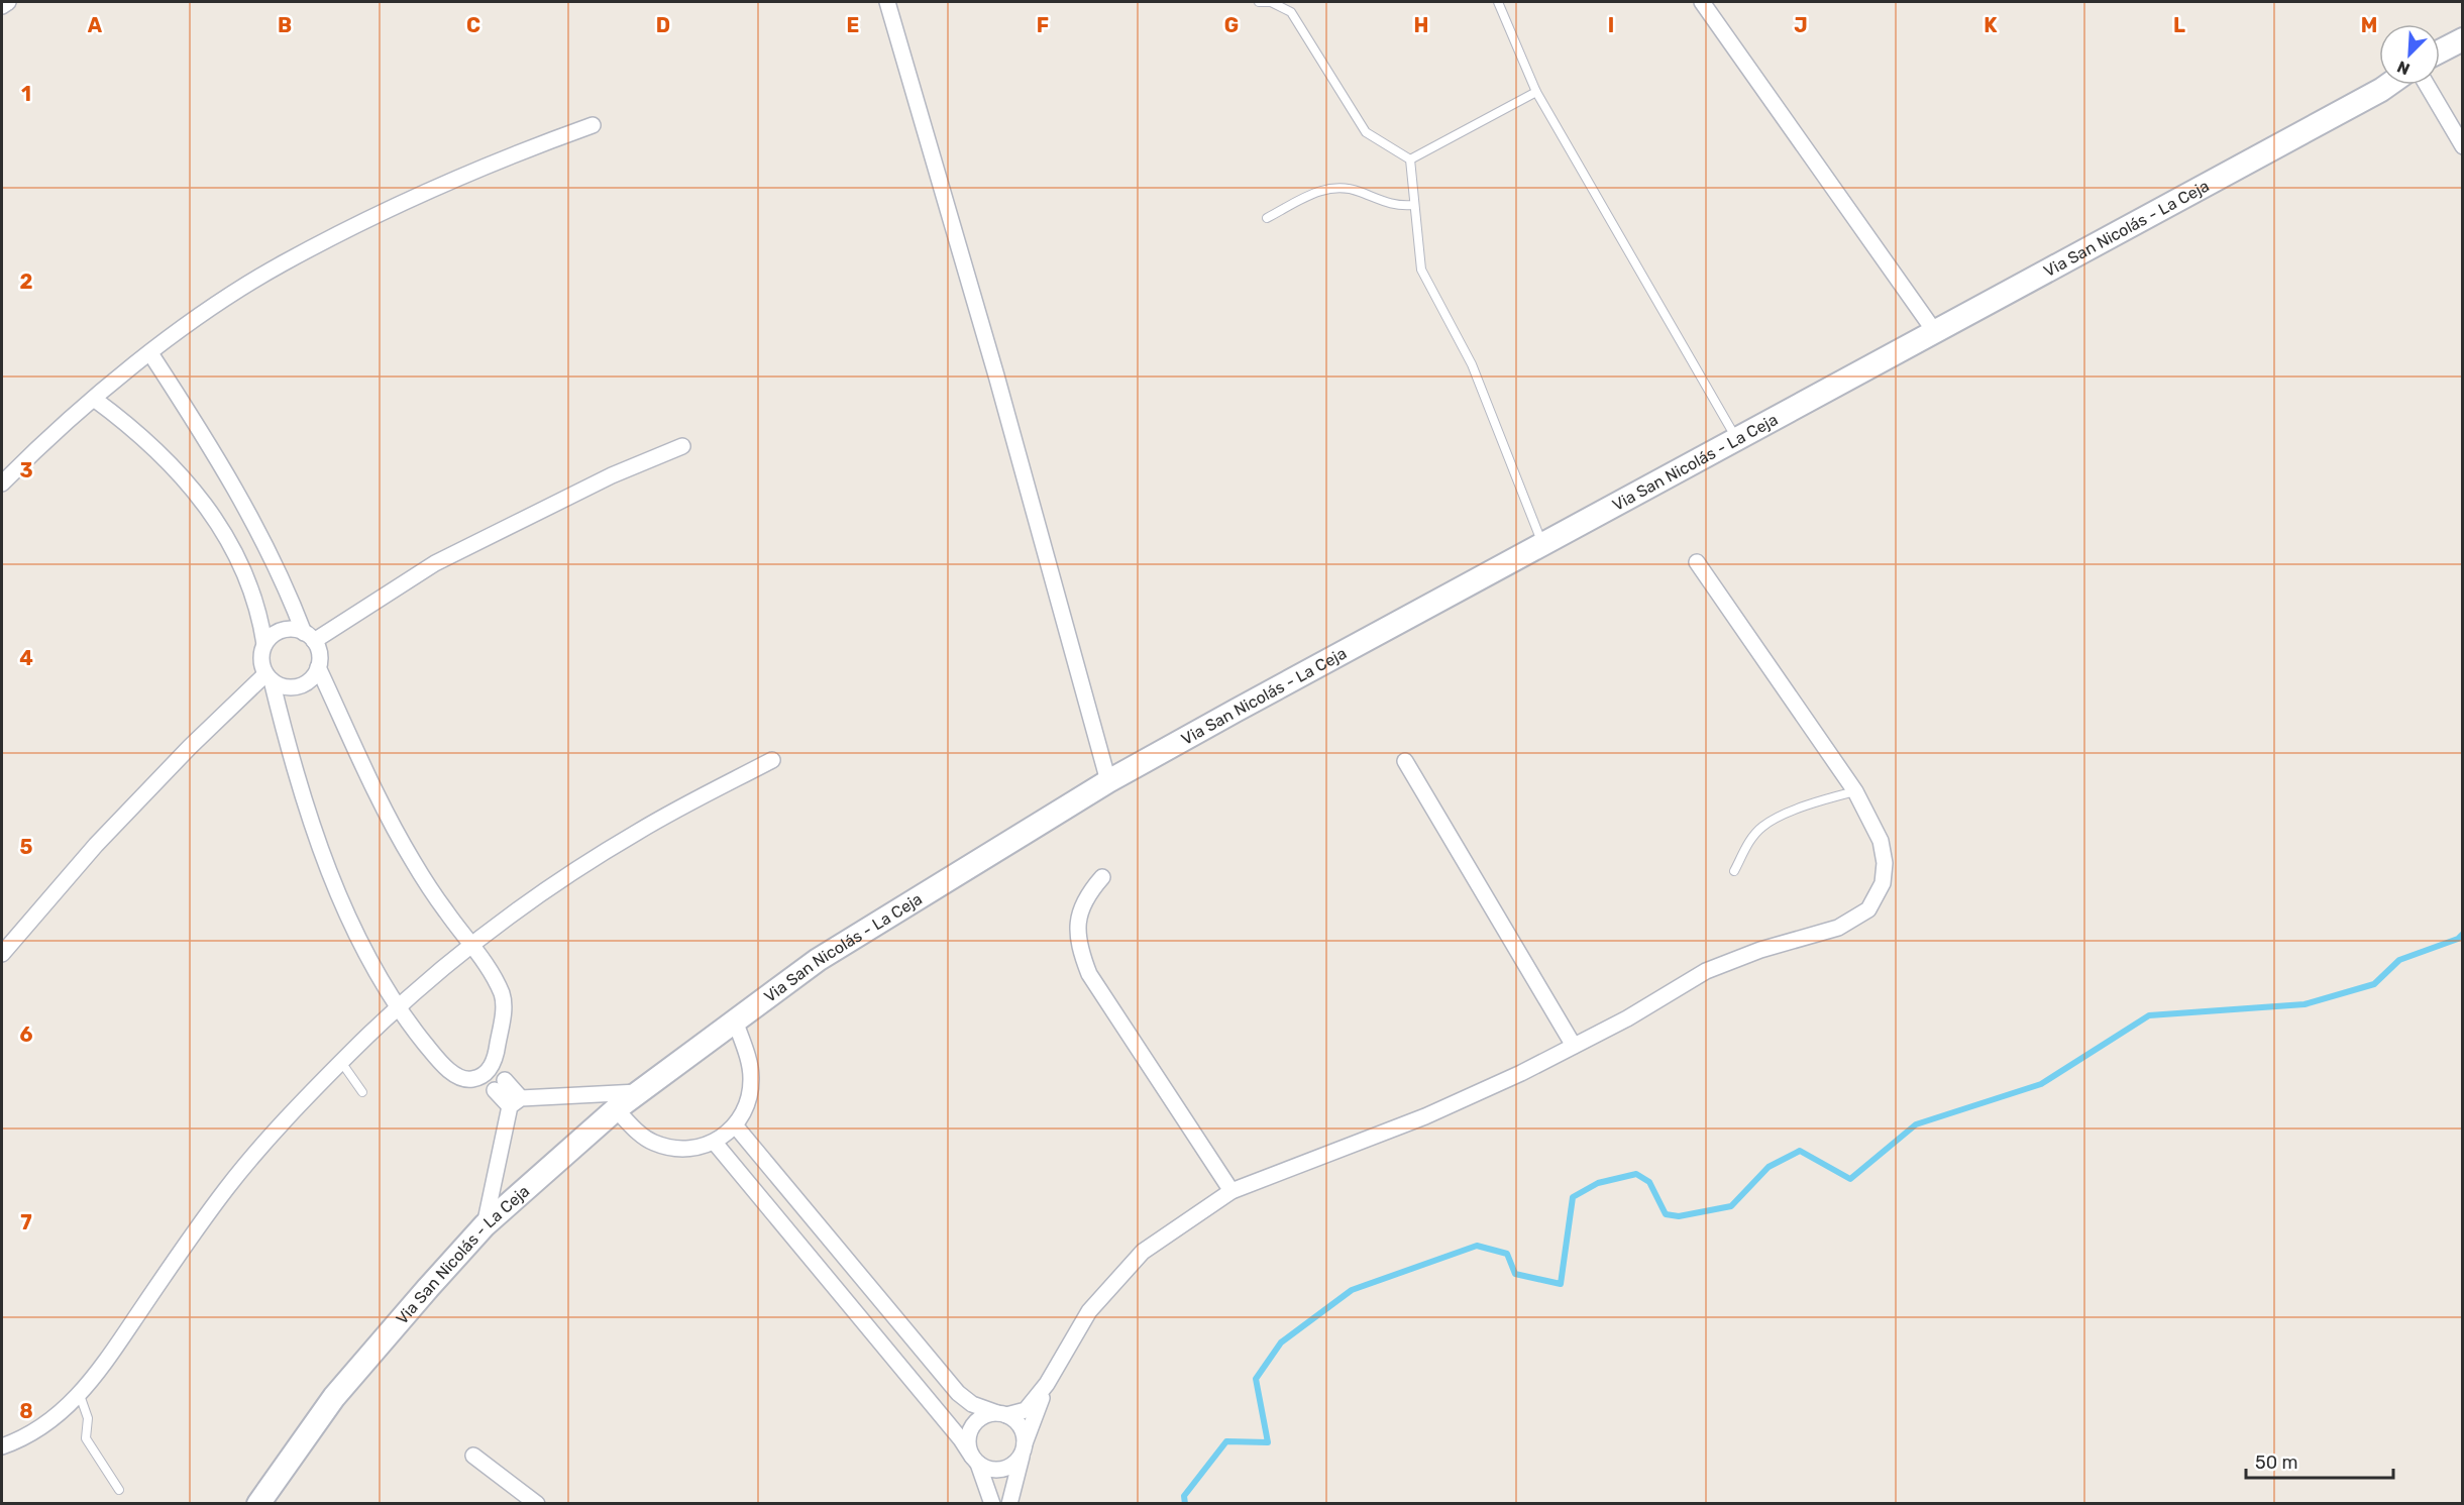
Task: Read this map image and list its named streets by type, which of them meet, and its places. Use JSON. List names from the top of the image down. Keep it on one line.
{"streets":{"street":["Via San Nicolás - La Ceja"]},"scale_bar":"50 m","north":"bottom left","grid":{"columns":["A","B","C","D","E","F","G","H","I","J","K","L","M"],"rows":["1","2","3","4","5","6","7","8"]}}
